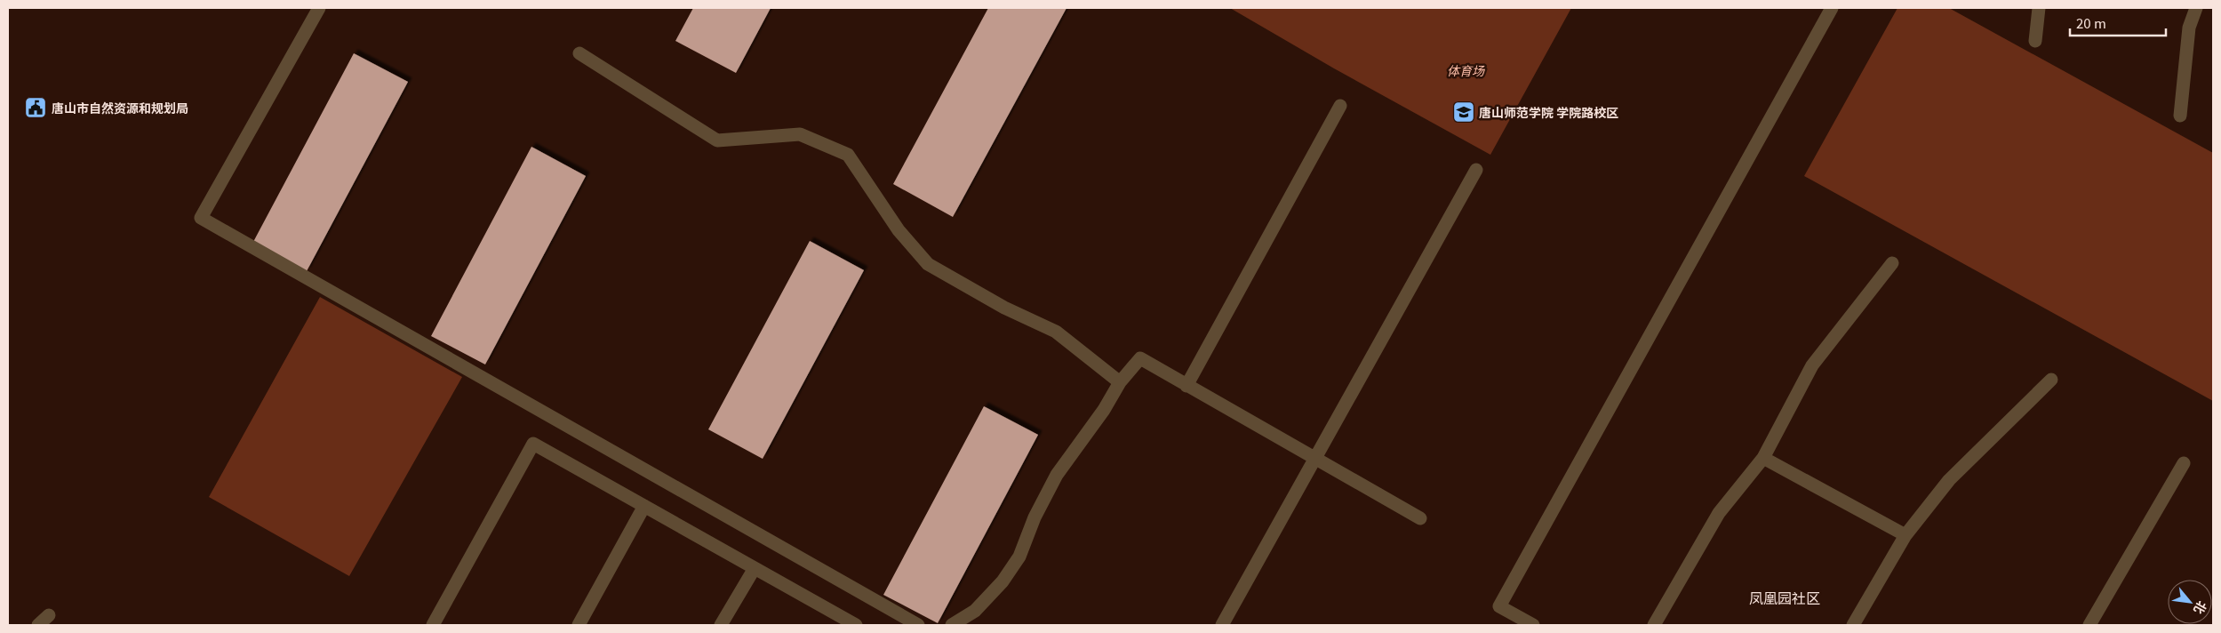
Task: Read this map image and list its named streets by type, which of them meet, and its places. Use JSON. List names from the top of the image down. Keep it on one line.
{"districts":["凤凰园社区"],"parks":["体育场"],"places":{"public building":["唐山市自然资源和规划局"],"school or university":["唐山师范学院 学院路校区"]},"scale_bar":"20 m","north":"bottom right"}
